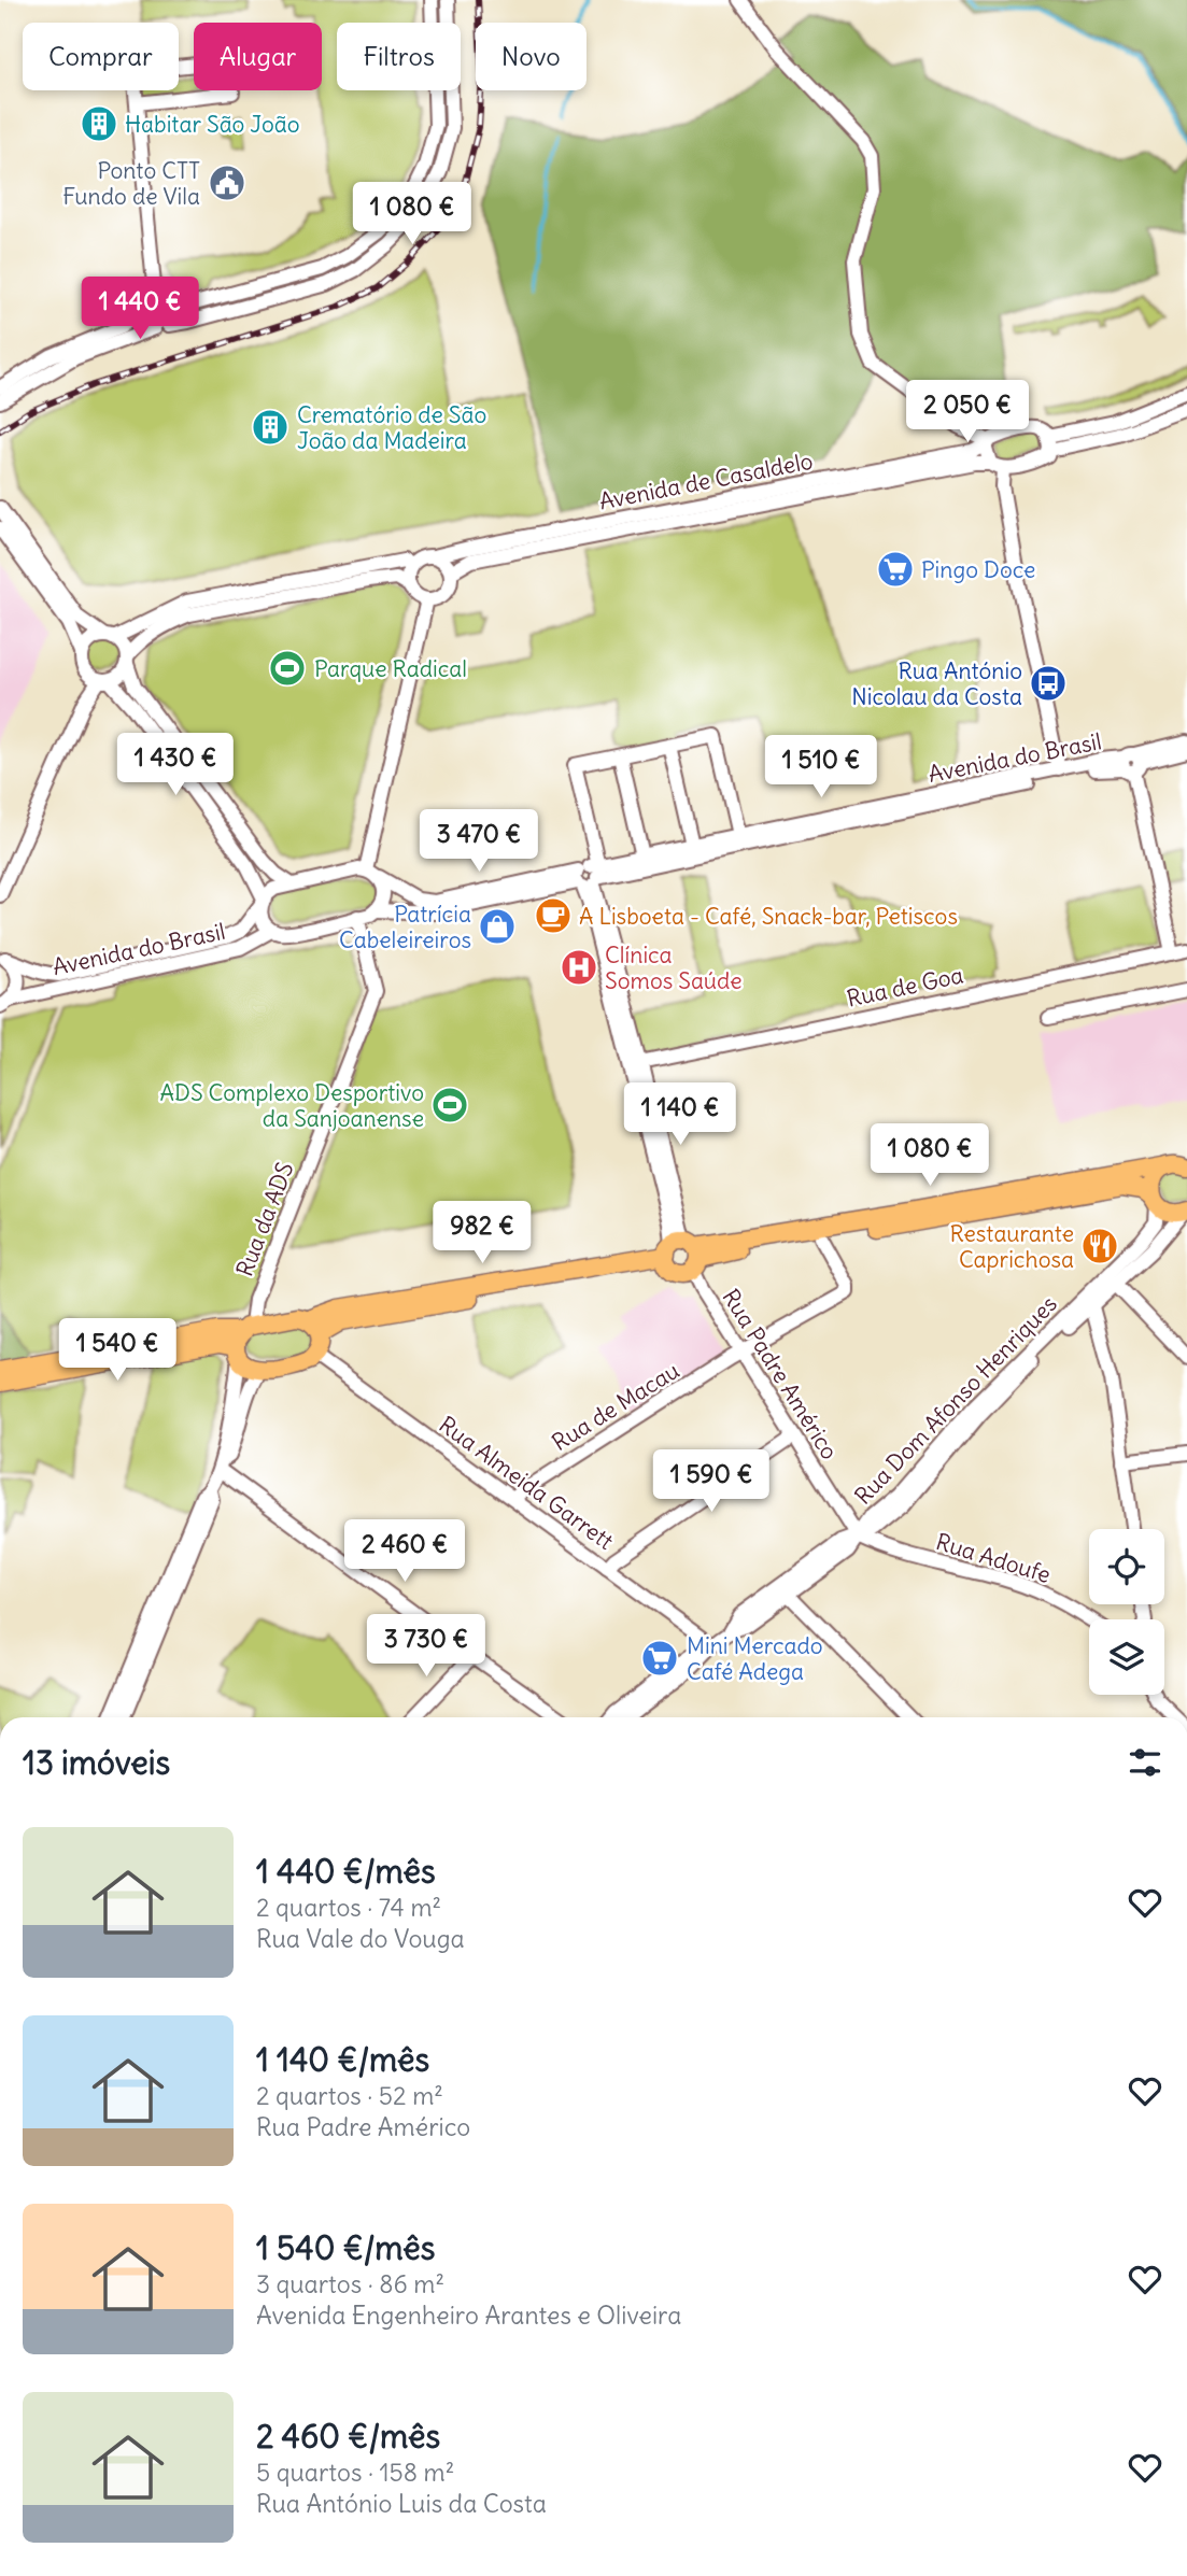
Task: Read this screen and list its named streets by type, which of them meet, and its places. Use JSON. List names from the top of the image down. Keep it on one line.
{"streets":{"main road":["Rua Dom Afonso Henriques"],"street":["Avenida de Casaldelo","Avenida do Brasil","Rua de Goa","Rua da ADS","Rua Padre Américo","Rua de Macau","Rua Almeida Garrett","Rua Adoufe"]},"crossings":[["Avenida do Brasil","Rua da ADS"],["Avenida do Brasil","Rua Padre Américo"],["Rua de Goa","Rua Padre Américo"],["Rua Padre Américo","Rua Dom Afonso Henriques"],["Rua Padre Américo","Rua de Macau"],["Rua Padre Américo","Rua Adoufe"],["Rua Dom Afonso Henriques","Rua Almeida Garrett"],["Rua Dom Afonso Henriques","Rua Adoufe"],["Rua de Macau","Rua Almeida Garrett"]],"places":{"building":["Habitar São João","Crematório de São João da Madeira"],"public building":["Ponto CTT Fundo de Vila"],"supermarket":["Pingo Doce","Mini Mercado Café Adega"],"sports":["Parque Radical","ADS Complexo Desportivo da Sanjoanense"],"bus stop":["Rua António Nicolau da Costa"],"cafe":["A Lisboeta - Café, Snack-bar, Petiscos"],"shop":["Patrícia Cabeleireiros"],"hospital":["Clínica Somos Saúde"],"restaurant":["Restaurante Caprichosa"]},"page":{"chip":["Comprar","Alugar","Filtros","Novo"],"price":["1 080 €","1 440 €","2 050 €","1 430 €","1 510 €","3 470 €","1 140 €","1 080 €","982 €","1 540 €","1 590 €","2 460 €","3 730 €"],"heading":"13 imóveis","list":[{"name":"1 440 €/mês","note":"2 quartos · 74 m² · Rua Vale do Vouga"},{"name":"1 140 €/mês","note":"2 quartos · 52 m² · Rua Padre Américo"},{"name":"1 540 €/mês","note":"3 quartos · 86 m² · Avenida Engenheiro Arantes e Oliveira"},{"name":"2 460 €/mês","note":"5 quartos · 158 m² · Rua António Luis da Costa"}]}}
